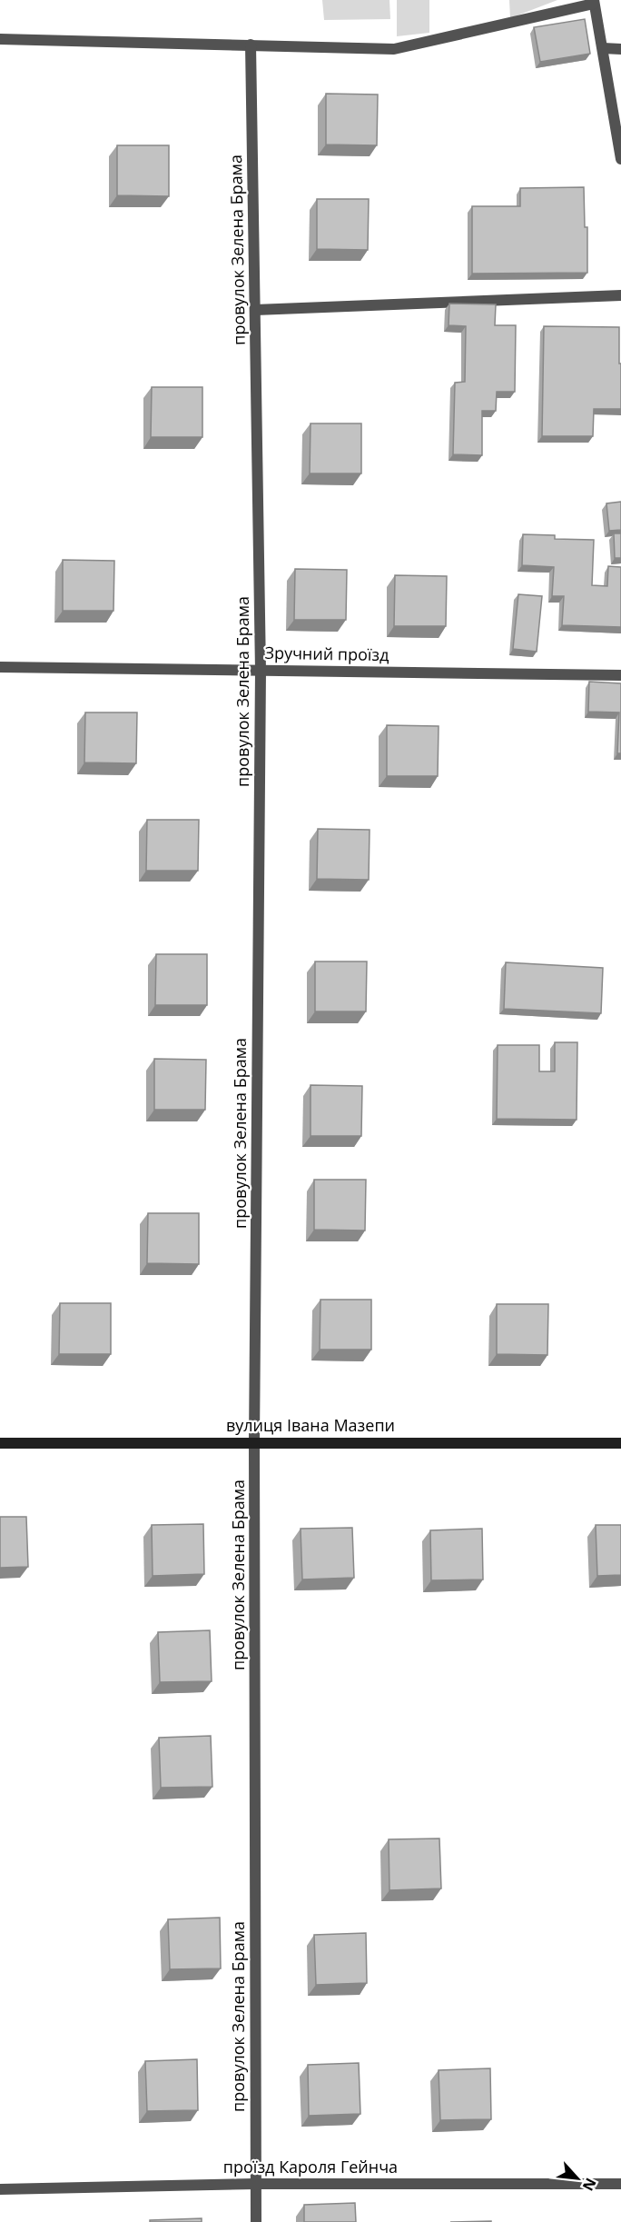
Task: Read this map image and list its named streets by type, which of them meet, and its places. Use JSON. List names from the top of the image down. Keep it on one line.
{"streets":{"main road":["вулиця Івана Мазепи"],"street":["провулок Зелена Брама","Зручний проїзд","проїзд Кароля Гейнча"]},"crossings":[["провулок Зелена Брама","Зручний проїзд"],["провулок Зелена Брама","вулиця Івана Мазепи"],["провулок Зелена Брама","проїзд Кароля Гейнча"]],"north":"bottom right"}
